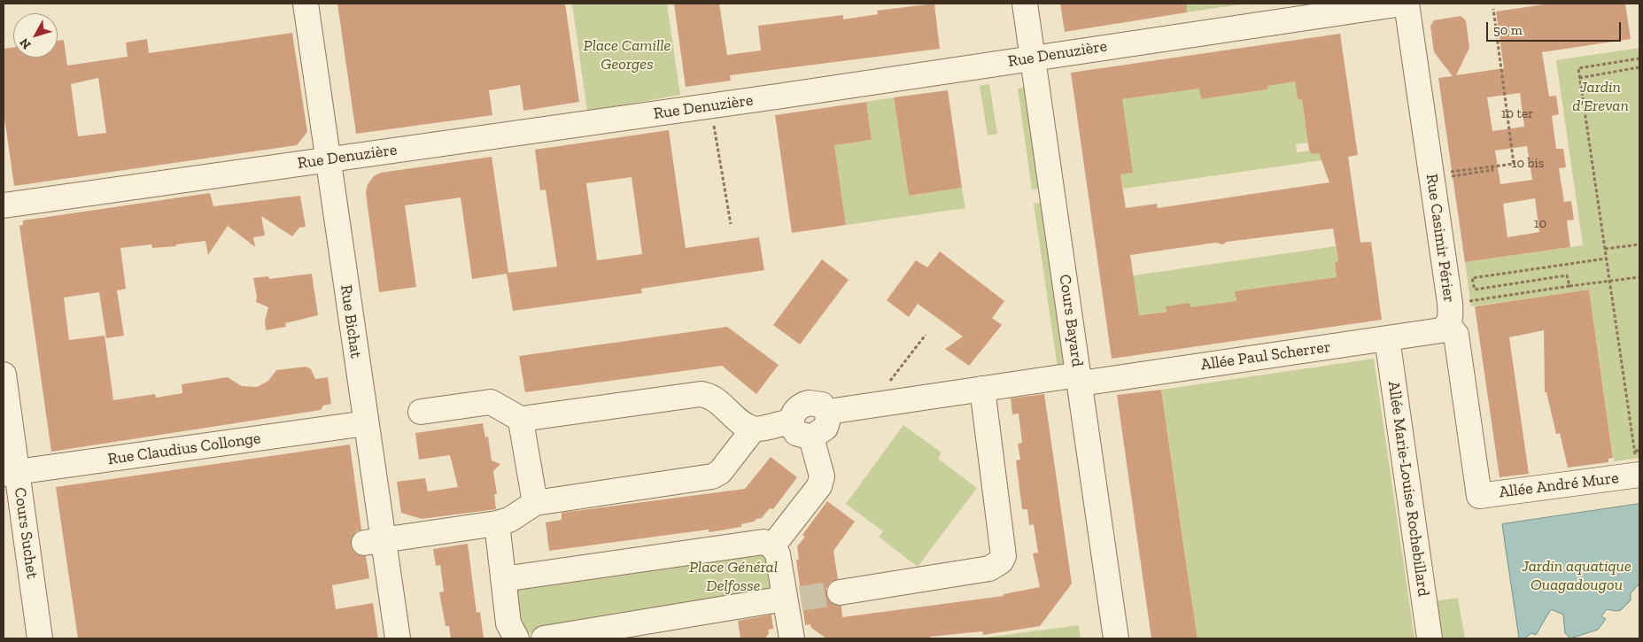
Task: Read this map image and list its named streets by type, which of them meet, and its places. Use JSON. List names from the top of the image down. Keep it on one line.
{"streets":{"street":["Rue Denuzière","Rue Casimir Périer","Cours Bayard","Rue Bichat","Allée Paul Scherrer","Rue Claudius Collonge","Allée André Mure","Allée Marie-Louise Rochebillard","Cours Suchet"]},"crossings":[["Rue Denuzière","Cours Bayard"],["Rue Denuzière","Rue Bichat"],["Rue Casimir Périer","Allée Paul Scherrer"],["Rue Casimir Périer","Allée André Mure"],["Cours Bayard","Allée Paul Scherrer"],["Rue Bichat","Rue Claudius Collonge"],["Allée Paul Scherrer","Allée Marie-Louise Rochebillard"],["Rue Claudius Collonge","Cours Suchet"]],"parks":["Place Camille Georges","Jardin d'Erevan","Jardin aquatique Ouagadougou","Place Général Delfosse"],"house_numbers":["10 ter","10 bis","10"],"scale_bar":"50 m","north":"bottom left"}
